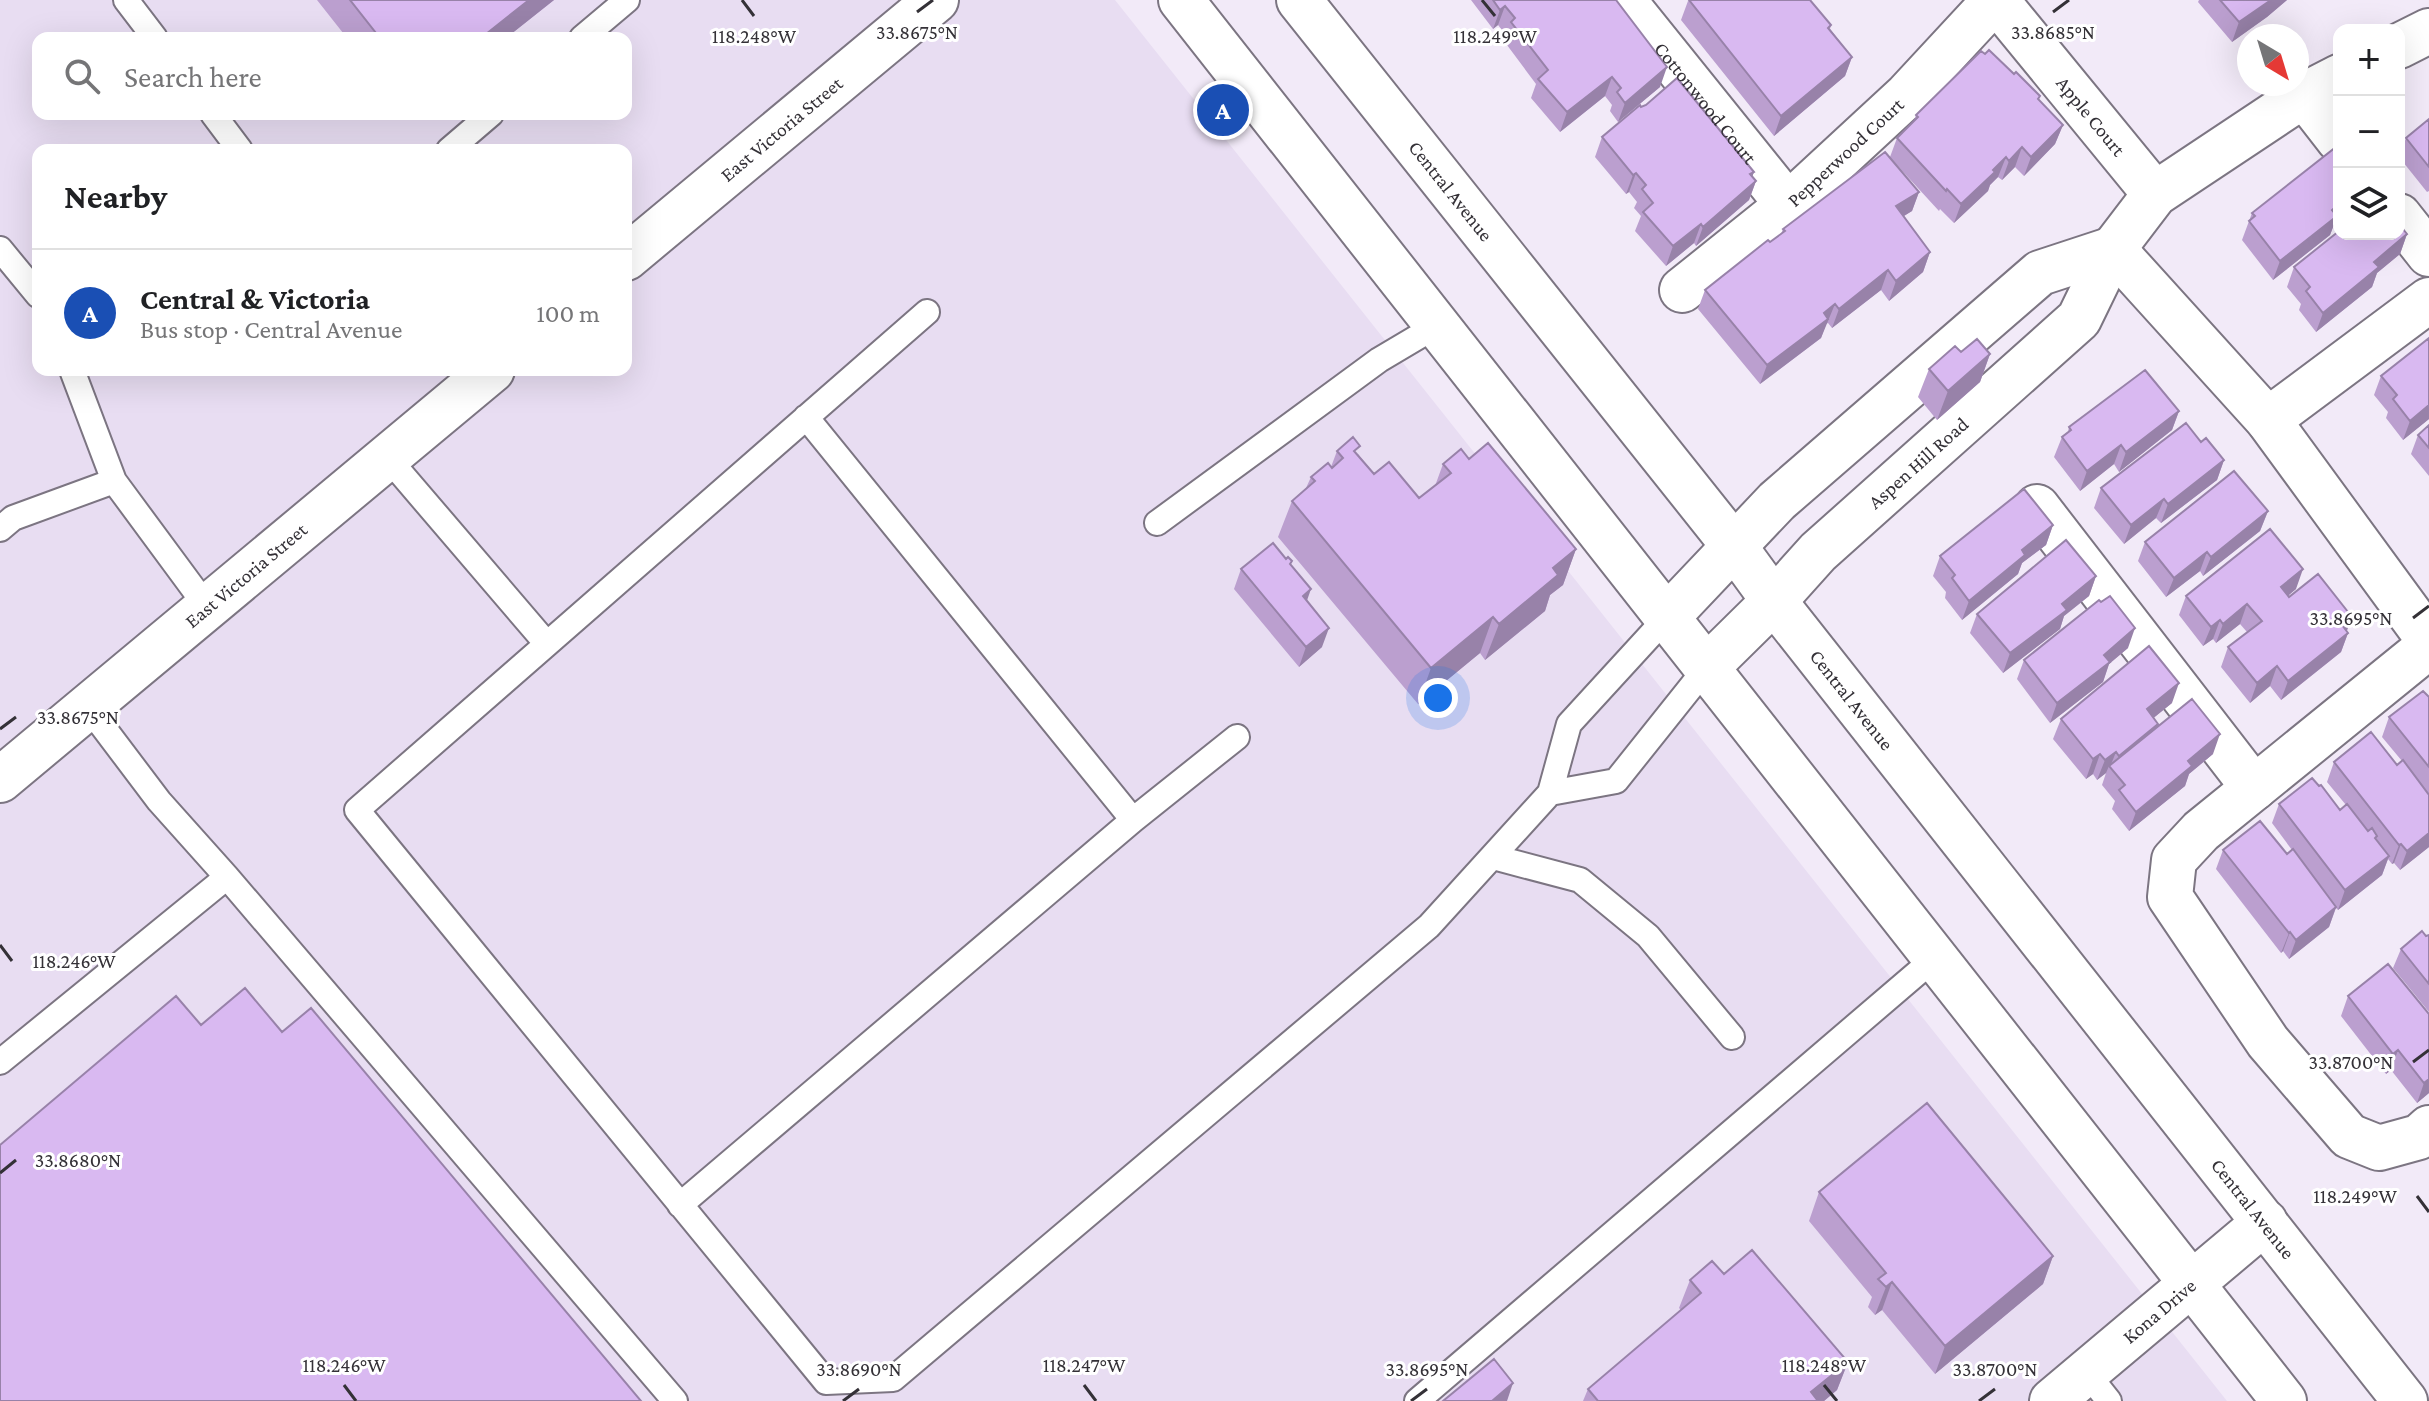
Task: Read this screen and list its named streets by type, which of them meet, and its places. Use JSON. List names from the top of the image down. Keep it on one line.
{"streets":{"street":["Cottonwood Court","Apple Court","East Victoria Street","Pepperwood Court","Central Avenue","Aspen Hill Road","Kona Drive"]},"crossings":[["Cottonwood Court","Pepperwood Court"],["Apple Court","Pepperwood Court"],["Apple Court","Aspen Hill Road"],["Central Avenue","Aspen Hill Road"],["Central Avenue","Kona Drive"]],"north":"bottom right","page":{"map_buttons":["+","−"],"search":"Search here","pins":"A","heading":"Nearby","list":[{"mark":"A","name":"Central & Victoria","note":"Bus stop · Central Avenue","value":"100 m"}]},"coordinates":["33.8675°N","33.8685°N","118.248°W","118.249°W","33.8695°N","118.246°W","33.8700°N","33.8680°N","118.247°W","33.8690°N"]}
